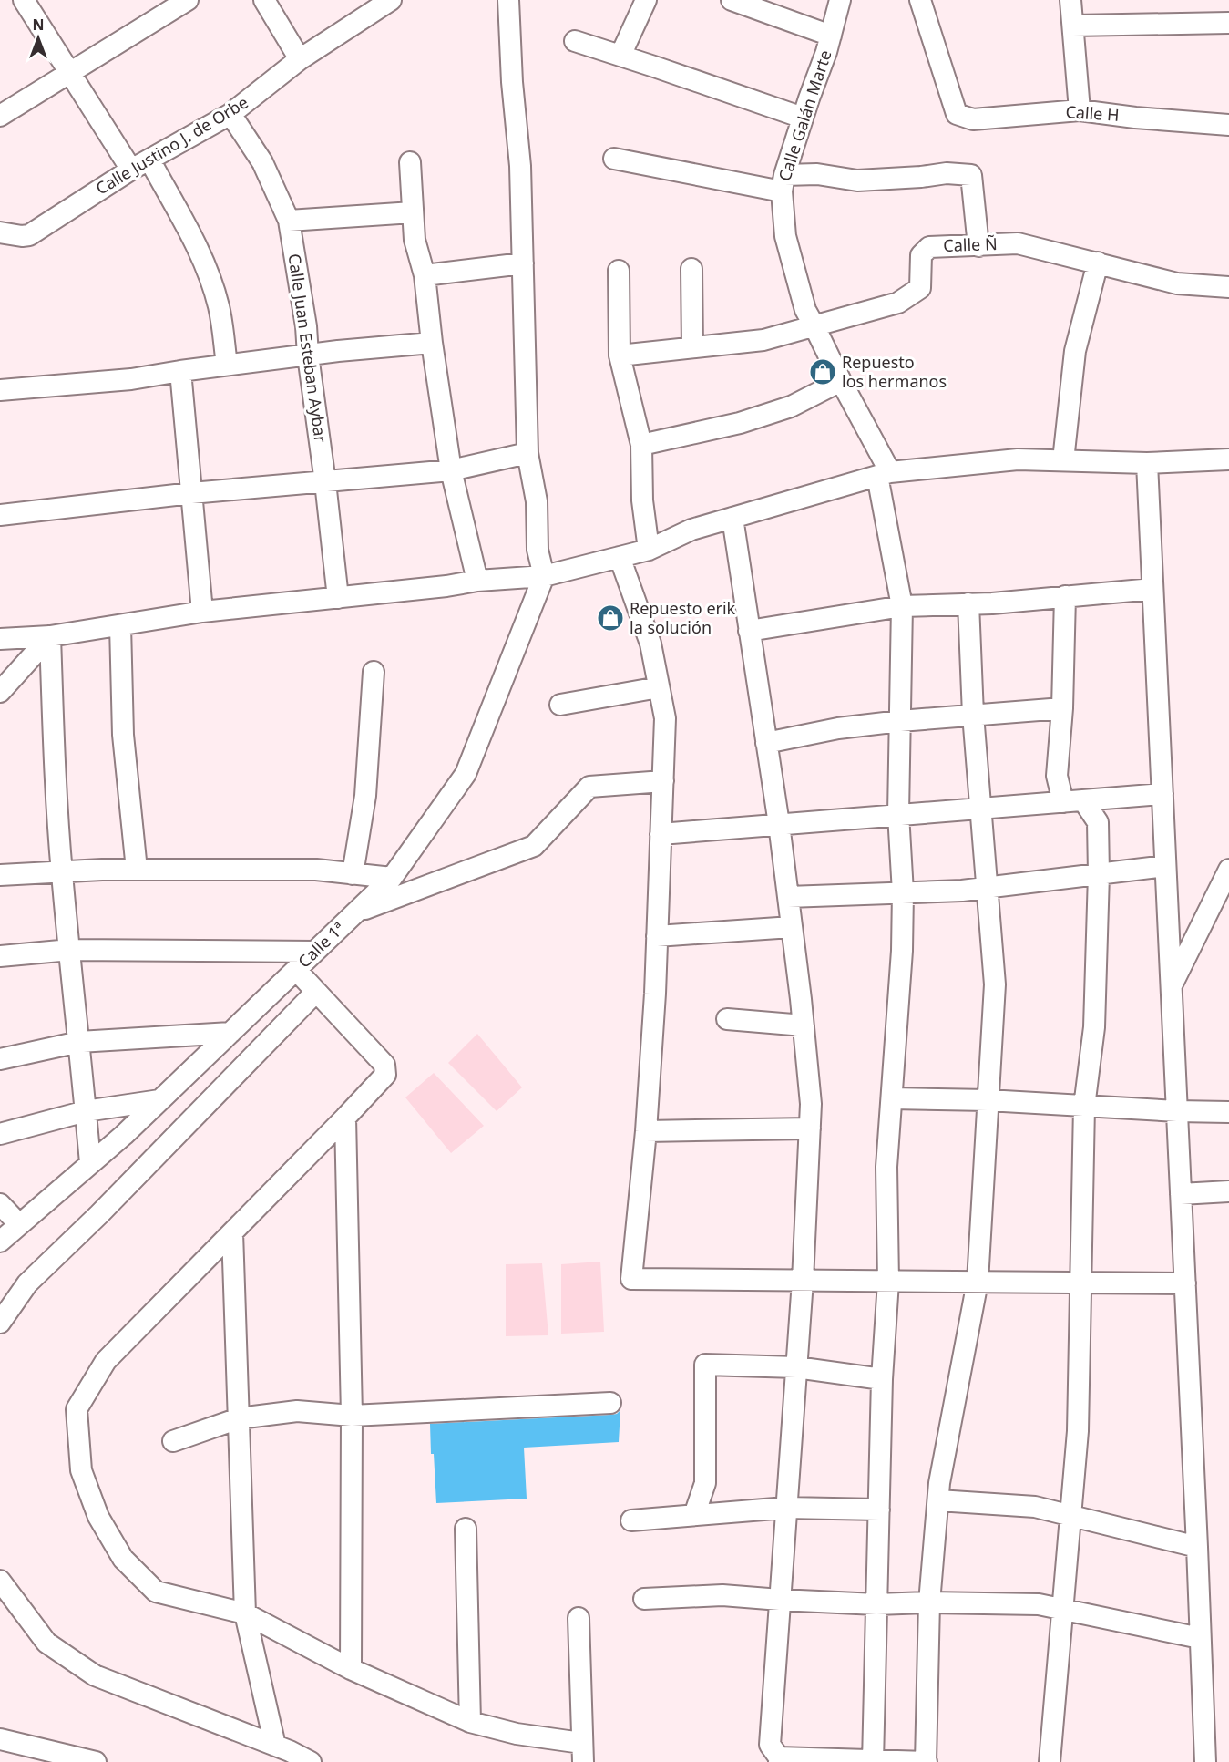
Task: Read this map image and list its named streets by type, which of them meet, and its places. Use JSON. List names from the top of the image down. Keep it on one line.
{"streets":{"street":["Calle H","Calle Galán Marte","Calle Justino J. de Orbe","Calle Ñ","Calle Juan Esteban Aybar","Calle 1ª"]},"crossings":[["Calle Galán Marte","Calle Ñ"],["Calle Justino J. de Orbe","Calle Juan Esteban Aybar"]],"places":{"shop":["Repuesto los hermanos","Repuesto erik la solución"]},"north":"top"}
